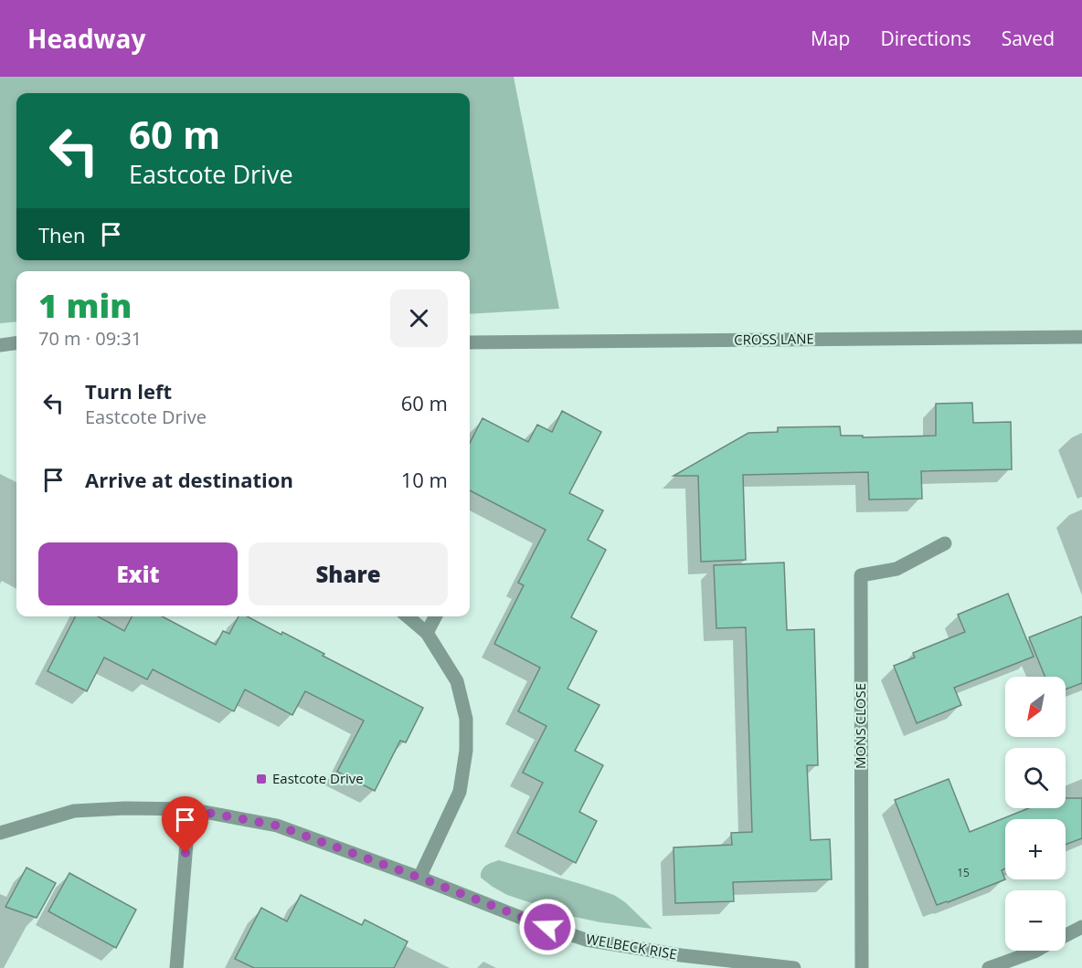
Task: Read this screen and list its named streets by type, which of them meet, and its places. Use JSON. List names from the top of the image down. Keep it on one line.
{"streets":{"street":["CROSS LANE","MONS CLOSE","WELBECK RISE"]},"places":{"transit":["Eastcote Drive"]},"house_numbers":["15"],"north":"bottom left","page":{"header":"Headway","nav":["Map","Directions","Saved"],"turn":["60 m","Eastcote Drive"],"then":"Then","heading":["1 min","70 m · 09:31"],"list":[{"name":"Turn left","note":"Eastcote Drive","value":"60 m"},{"name":"Arrive at destination","value":"10 m"}],"buttons":["Exit","Share"],"map_buttons":["+","−"]}}
